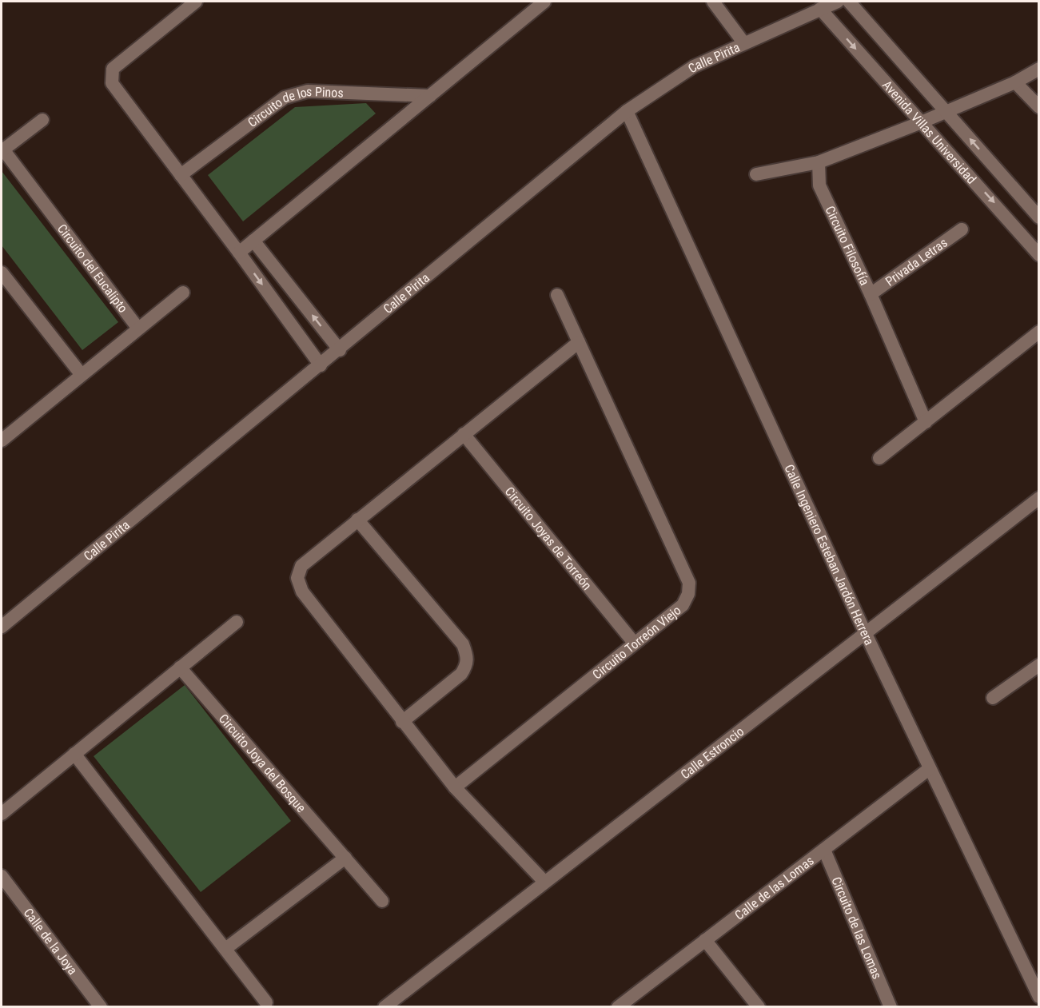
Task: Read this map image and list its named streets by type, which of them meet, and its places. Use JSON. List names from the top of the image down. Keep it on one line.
{"streets":{"street":["Calle Pirita","Circuito de los Pinos","Avenida Villas Universidad","Circuito Filosofía","Privada Letras","Circuito del Eucalipto","Circuito Joyas de Torreón","Calle Ingeniero Esteban Jardón Herrera","Circuito Torreón Viejo","Calle Estroncio","Circuito Joya del Bosque","Calle de las Lomas","Circuito de las Lomas","Calle de la Joya"]},"crossings":[["Calle Pirita","Avenida Villas Universidad"],["Calle Pirita","Calle Ingeniero Esteban Jardón Herrera"],["Circuito Filosofía","Privada Letras"],["Circuito Joyas de Torreón","Circuito Torreón Viejo"],["Calle Ingeniero Esteban Jardón Herrera","Calle Estroncio"],["Calle Ingeniero Esteban Jardón Herrera","Calle de las Lomas"],["Calle de las Lomas","Circuito de las Lomas"]]}
